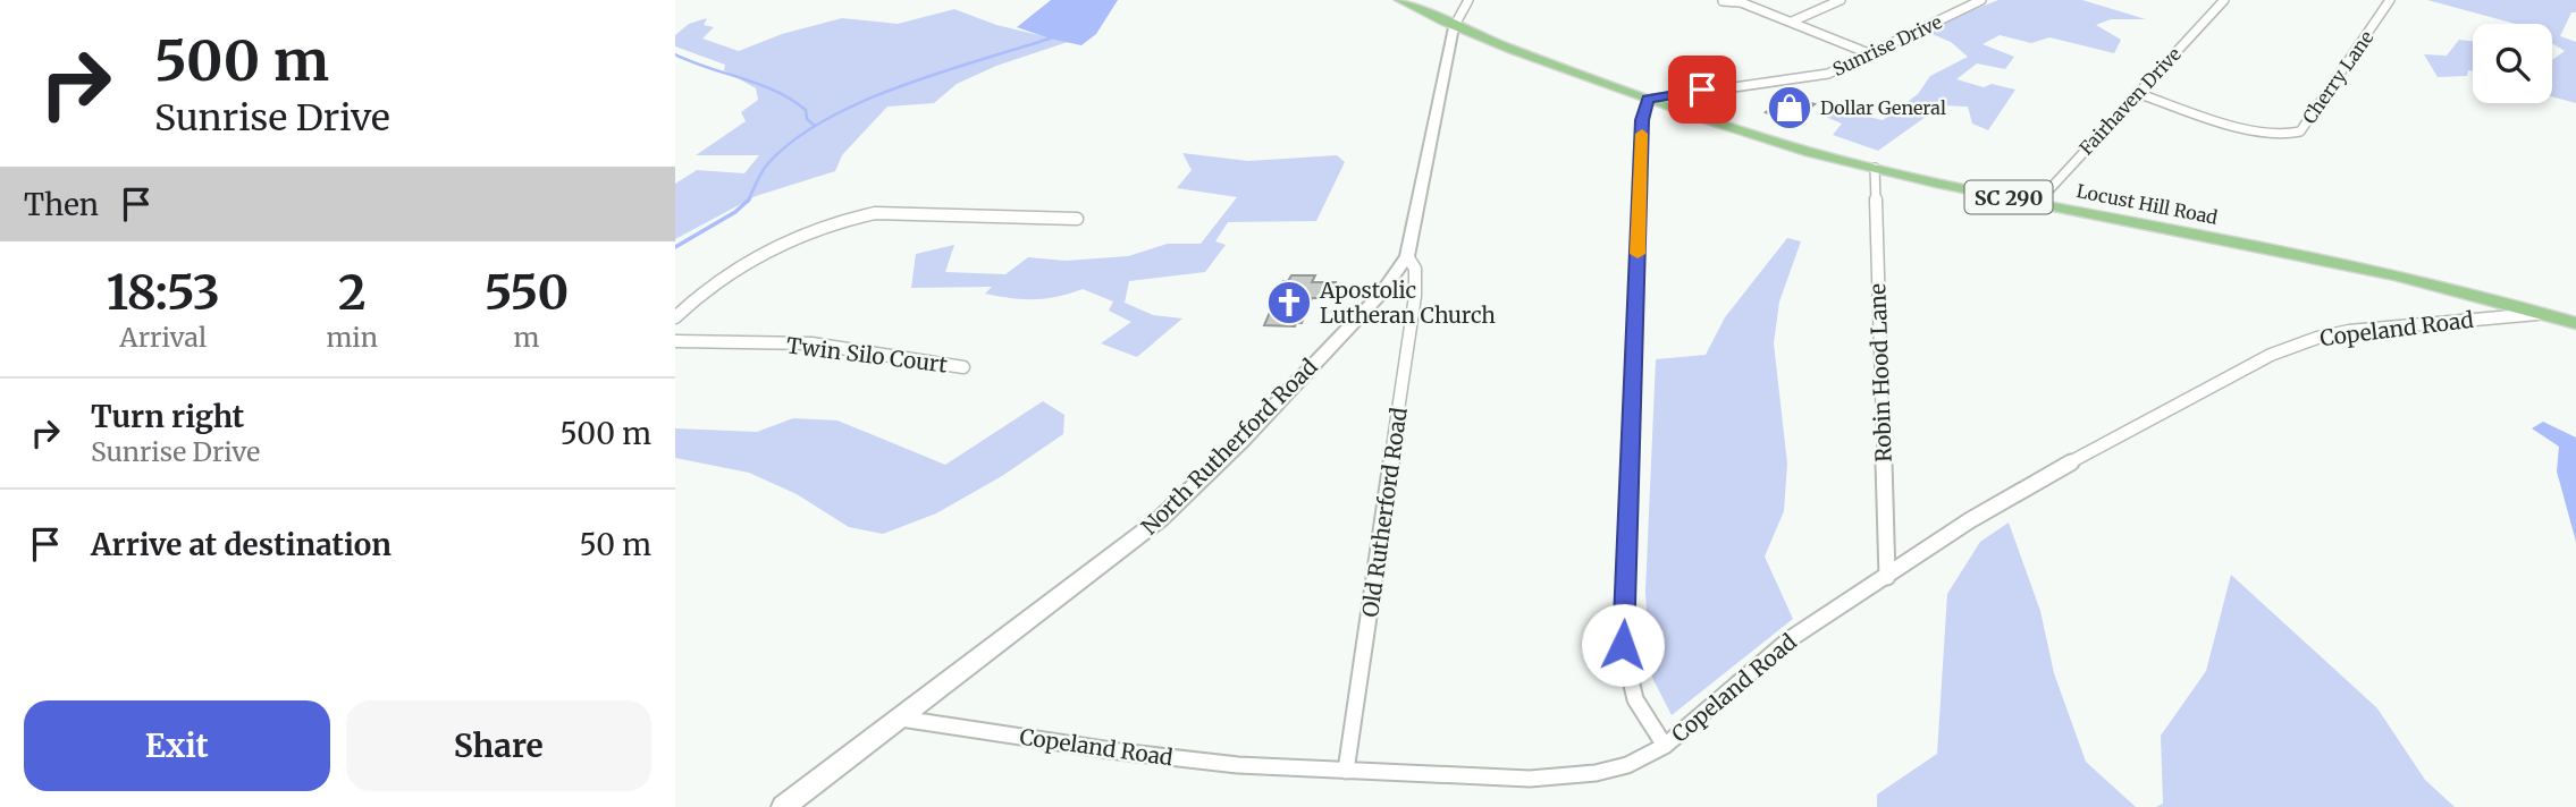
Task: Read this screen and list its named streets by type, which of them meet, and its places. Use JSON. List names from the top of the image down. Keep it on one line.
{"streets":{"main road":["SC 290","Locust Hill Road"],"street":["Sunrise Drive","Cherry Lane","Fairhaven Drive","Copeland Road","Twin Silo Court","Robin Hood Lane","North Rutherford Road","Old Rutherford Road"]},"crossings":[["Sunrise Drive","Locust Hill Road"],["Cherry Lane","Fairhaven Drive"],["Fairhaven Drive","Locust Hill Road"],["Locust Hill Road","Copeland Road"],["Locust Hill Road","Robin Hood Lane"],["Locust Hill Road","North Rutherford Road"],["Copeland Road","Robin Hood Lane"],["Copeland Road","North Rutherford Road"],["Copeland Road","Old Rutherford Road"],["North Rutherford Road","Old Rutherford Road"]],"places":{"shop":["Dollar General"],"church":["Apostolic Lutheran Church"]},"page":{"turn":["500 m","Sunrise Drive"],"then":"Then","eta":["18:53","Arrival","2","min","550","m"],"list":[{"name":"Turn right","note":"Sunrise Drive","value":"500 m"},{"name":"Arrive at destination","value":"50 m"}],"buttons":["Exit","Share"]}}
